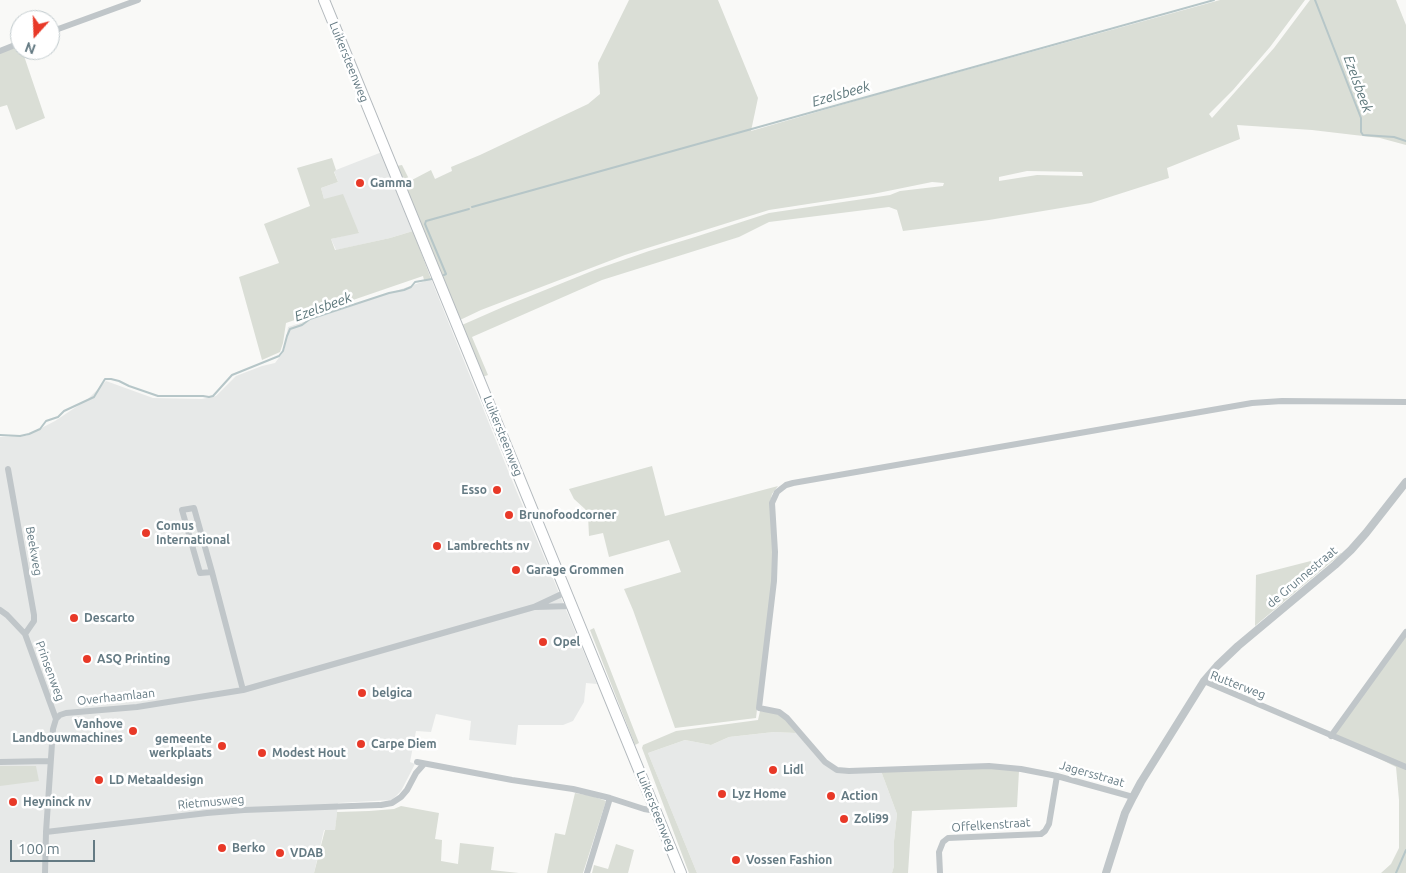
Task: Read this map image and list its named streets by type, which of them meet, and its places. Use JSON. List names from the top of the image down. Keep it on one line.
{"streets":{"main road":["Luikersteenweg"],"street":["Beekweg","de Grunnestraat","Prinsenweg","Rutterweg","Overhaamlaan","Jagersstraat","Rietmusweg","Offelkenstraat"]},"crossings":[["Luikersteenweg","Overhaamlaan"],["Luikersteenweg","Rietmusweg"],["Beekweg","Prinsenweg"],["de Grunnestraat","Rutterweg"],["Prinsenweg","Overhaamlaan"],["Rutterweg","Jagersstraat"],["Jagersstraat","Offelkenstraat"]],"water":["Ezelsbeek"],"places":["Gamma","Esso","Brunofoodcorner","Comus International","Lambrechts nv","Garage Grommen","Descarto","Opel","ASQ Printing","belgica","Vanhove Landbouwmachines","Carpe Diem","gemeente werkplaats","Modest Hout","Lidl","LD Metaaldesign","Lyz Home","Action","Heyninck nv","Zoli99","Berko","VDAB","Vossen Fashion"],"scale_bar":"100 m","north":"bottom"}
